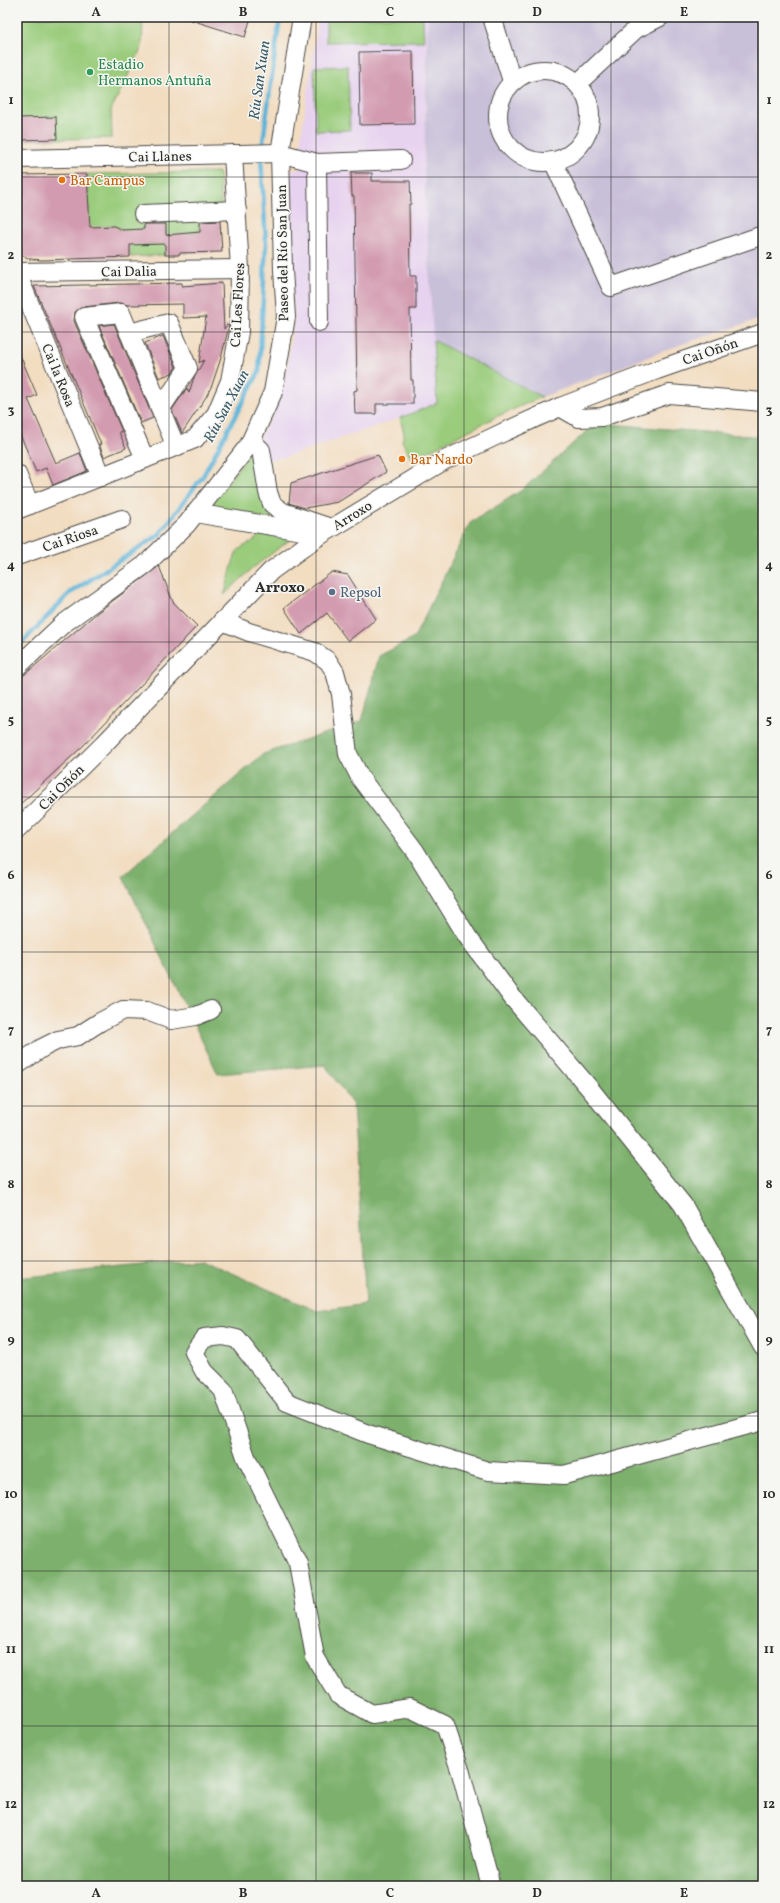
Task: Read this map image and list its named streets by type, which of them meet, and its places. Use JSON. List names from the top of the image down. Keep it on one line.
{"streets":{"street":["Cai Llanes","Paseo del Río San Juan","Cai Dalia","Cai Les Flores","Cai Oñón","Cai la Rosa","Arroxo","Cai Riosa"]},"crossings":[["Cai Llanes","Paseo del Río San Juan"],["Cai Llanes","Cai Les Flores"],["Cai Dalia","Cai Les Flores"],["Cai Dalia","Cai la Rosa"],["Cai Les Flores","Cai la Rosa"],["Cai Oñón","Arroxo"]],"districts":["Arroxo"],"water":["Ríu San Xuan"],"places":["Estadio Hermanos Antuña","Bar Campus","Bar Nardo","Repsol"],"grid":{"columns":["A","B","C","D","E"],"rows":["1","2","3","4","5","6","7","8","9","10","11","12"]}}
